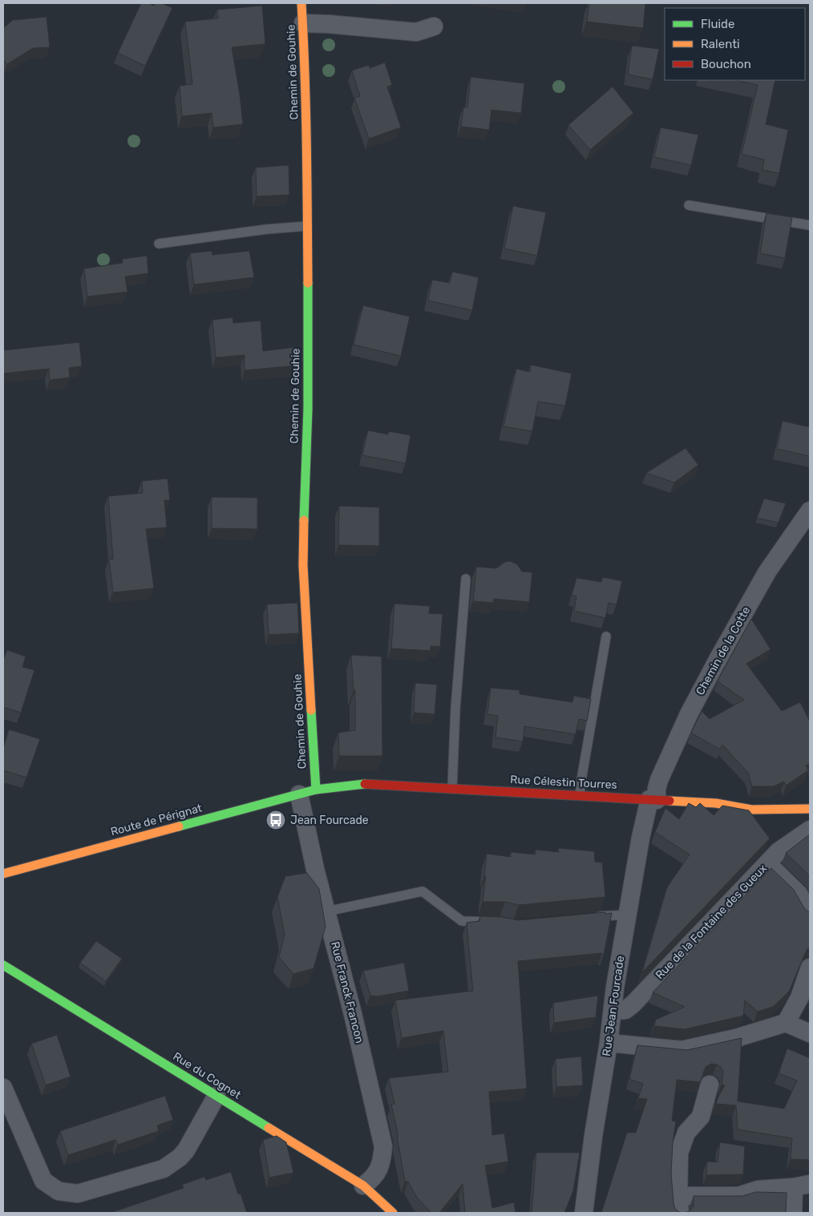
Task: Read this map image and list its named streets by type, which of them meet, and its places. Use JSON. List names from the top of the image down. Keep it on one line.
{"streets":{"street":["Chemin de Gouhie","Chemin de la Cotte","Rue Célestin Tourres","Route de Pérignat","Rue de la Fontaine des Gueux","Rue Franck Francon","Rue Jean Fourcade","Rue du Cognet"]},"crossings":[["Chemin de Gouhie","Rue Célestin Tourres"],["Chemin de Gouhie","Route de Pérignat"],["Chemin de Gouhie","Rue Franck Francon"],["Chemin de la Cotte","Rue Célestin Tourres"],["Chemin de la Cotte","Rue Jean Fourcade"],["Rue Célestin Tourres","Route de Pérignat"],["Rue Célestin Tourres","Rue Franck Francon"],["Rue Célestin Tourres","Rue Jean Fourcade"],["Route de Pérignat","Rue Franck Francon"],["Rue de la Fontaine des Gueux","Rue Jean Fourcade"],["Rue Franck Francon","Rue du Cognet"]],"places":{"bus stop":["Jean Fourcade"]},"legend":["Fluide","Ralenti","Bouchon"]}
